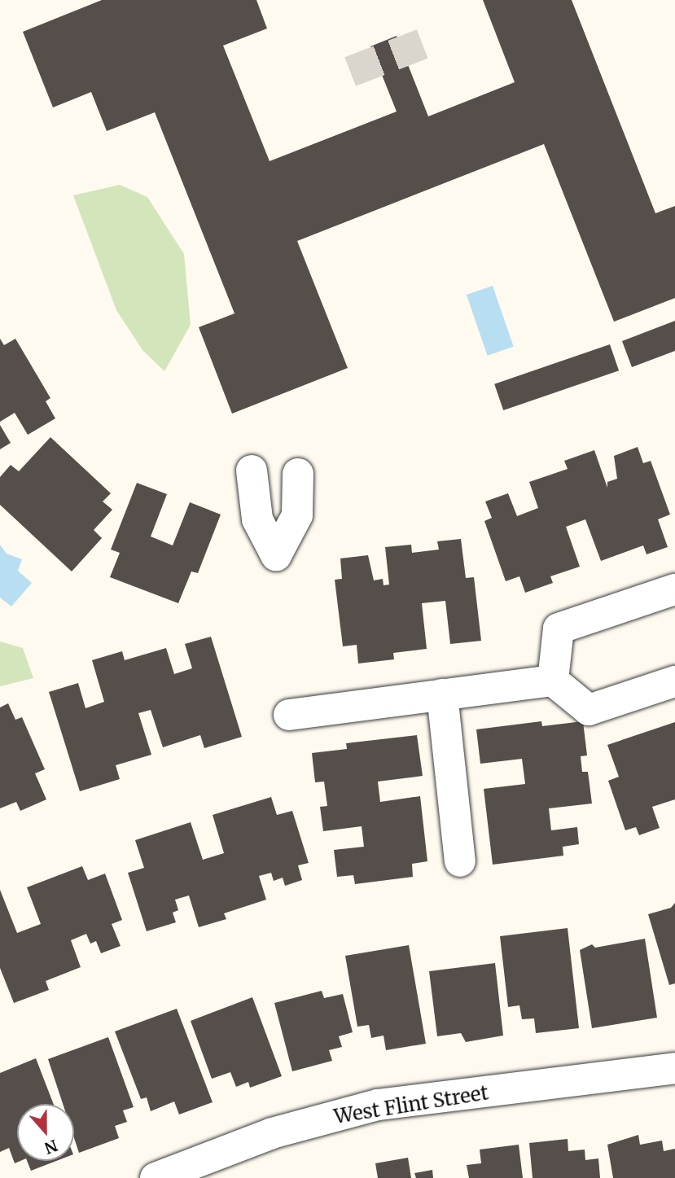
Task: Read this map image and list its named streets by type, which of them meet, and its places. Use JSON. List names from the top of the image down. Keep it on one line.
{"streets":{"street":["West Flint Street"]},"north":"bottom"}
